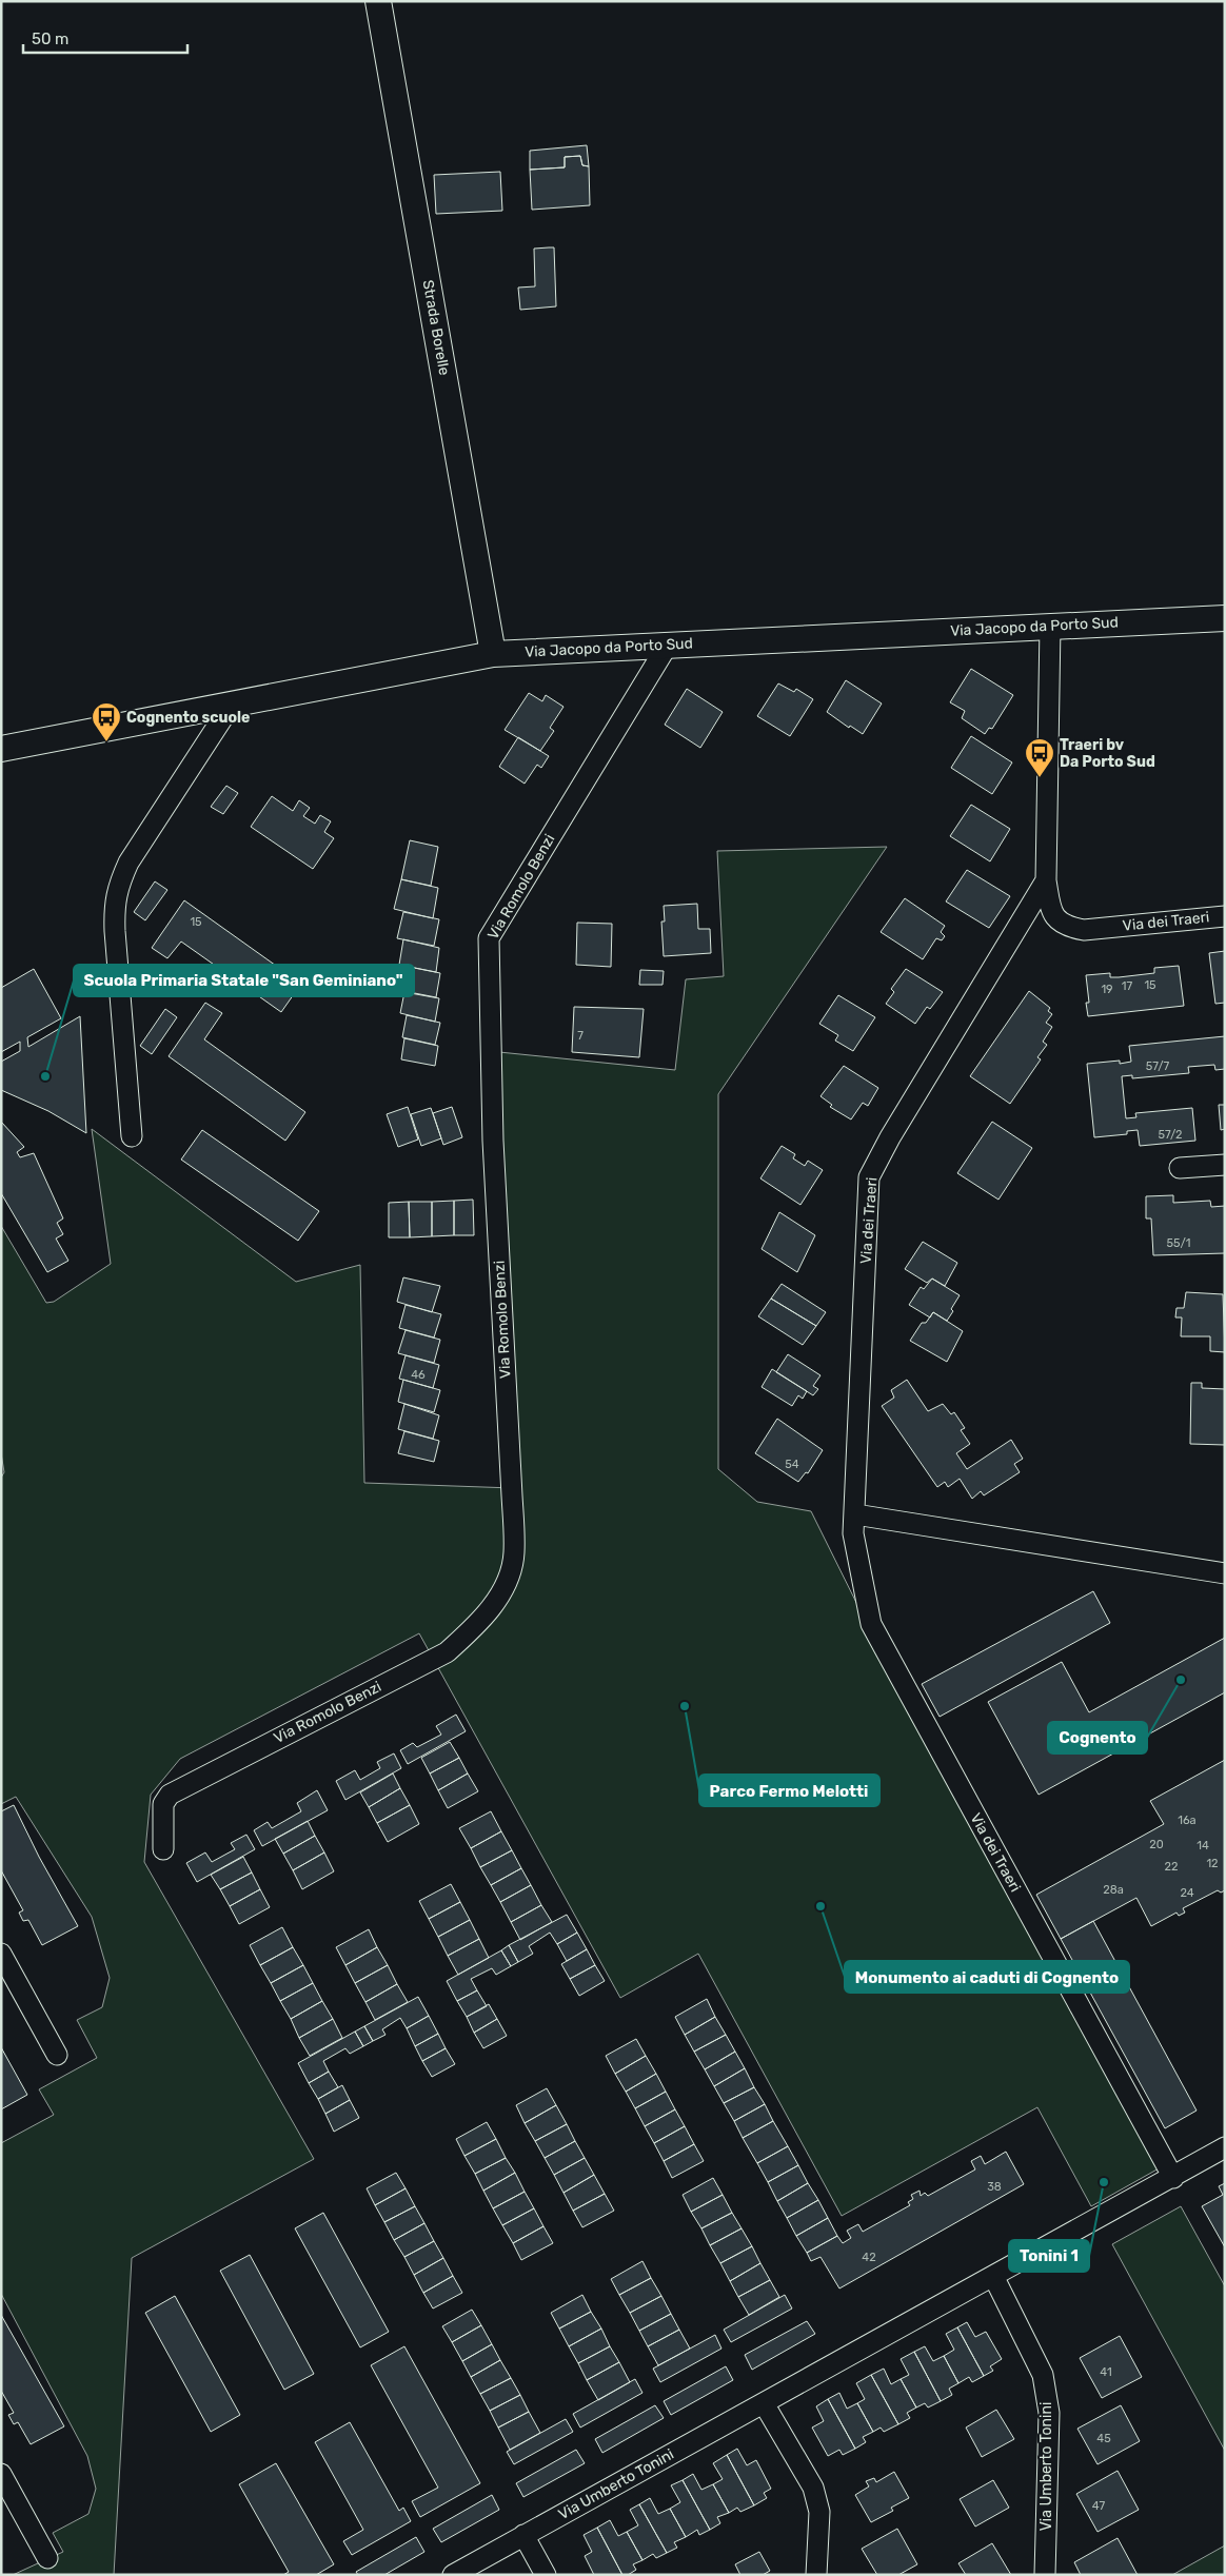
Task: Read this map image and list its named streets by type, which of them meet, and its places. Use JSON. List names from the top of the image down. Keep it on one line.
{"streets":{"street":["Strada Borelle","Via Jacopo da Porto Sud","Via Romolo Benzi","Via dei Traeri","Via Umberto Tonini"]},"crossings":[["Strada Borelle","Via Jacopo da Porto Sud"],["Via Jacopo da Porto Sud","Via Romolo Benzi"],["Via Jacopo da Porto Sud","Via dei Traeri"],["Via dei Traeri","Via Umberto Tonini"]],"places":{"bus stop":["Cognento scuole","Traeri bv Da Porto Sud"],"other":["Scuola Primaria Statale \"San Geminiano\"","Cognento","Parco Fermo Melotti","Monumento ai caduti di Cognento","Tonini 1"]},"house_numbers":["15","15","17","19","7","57/7","57/2","55/1","46","54","16a","20","14","12","22","28a","24","38","42","41","45","47"],"scale_bar":"50 m"}
